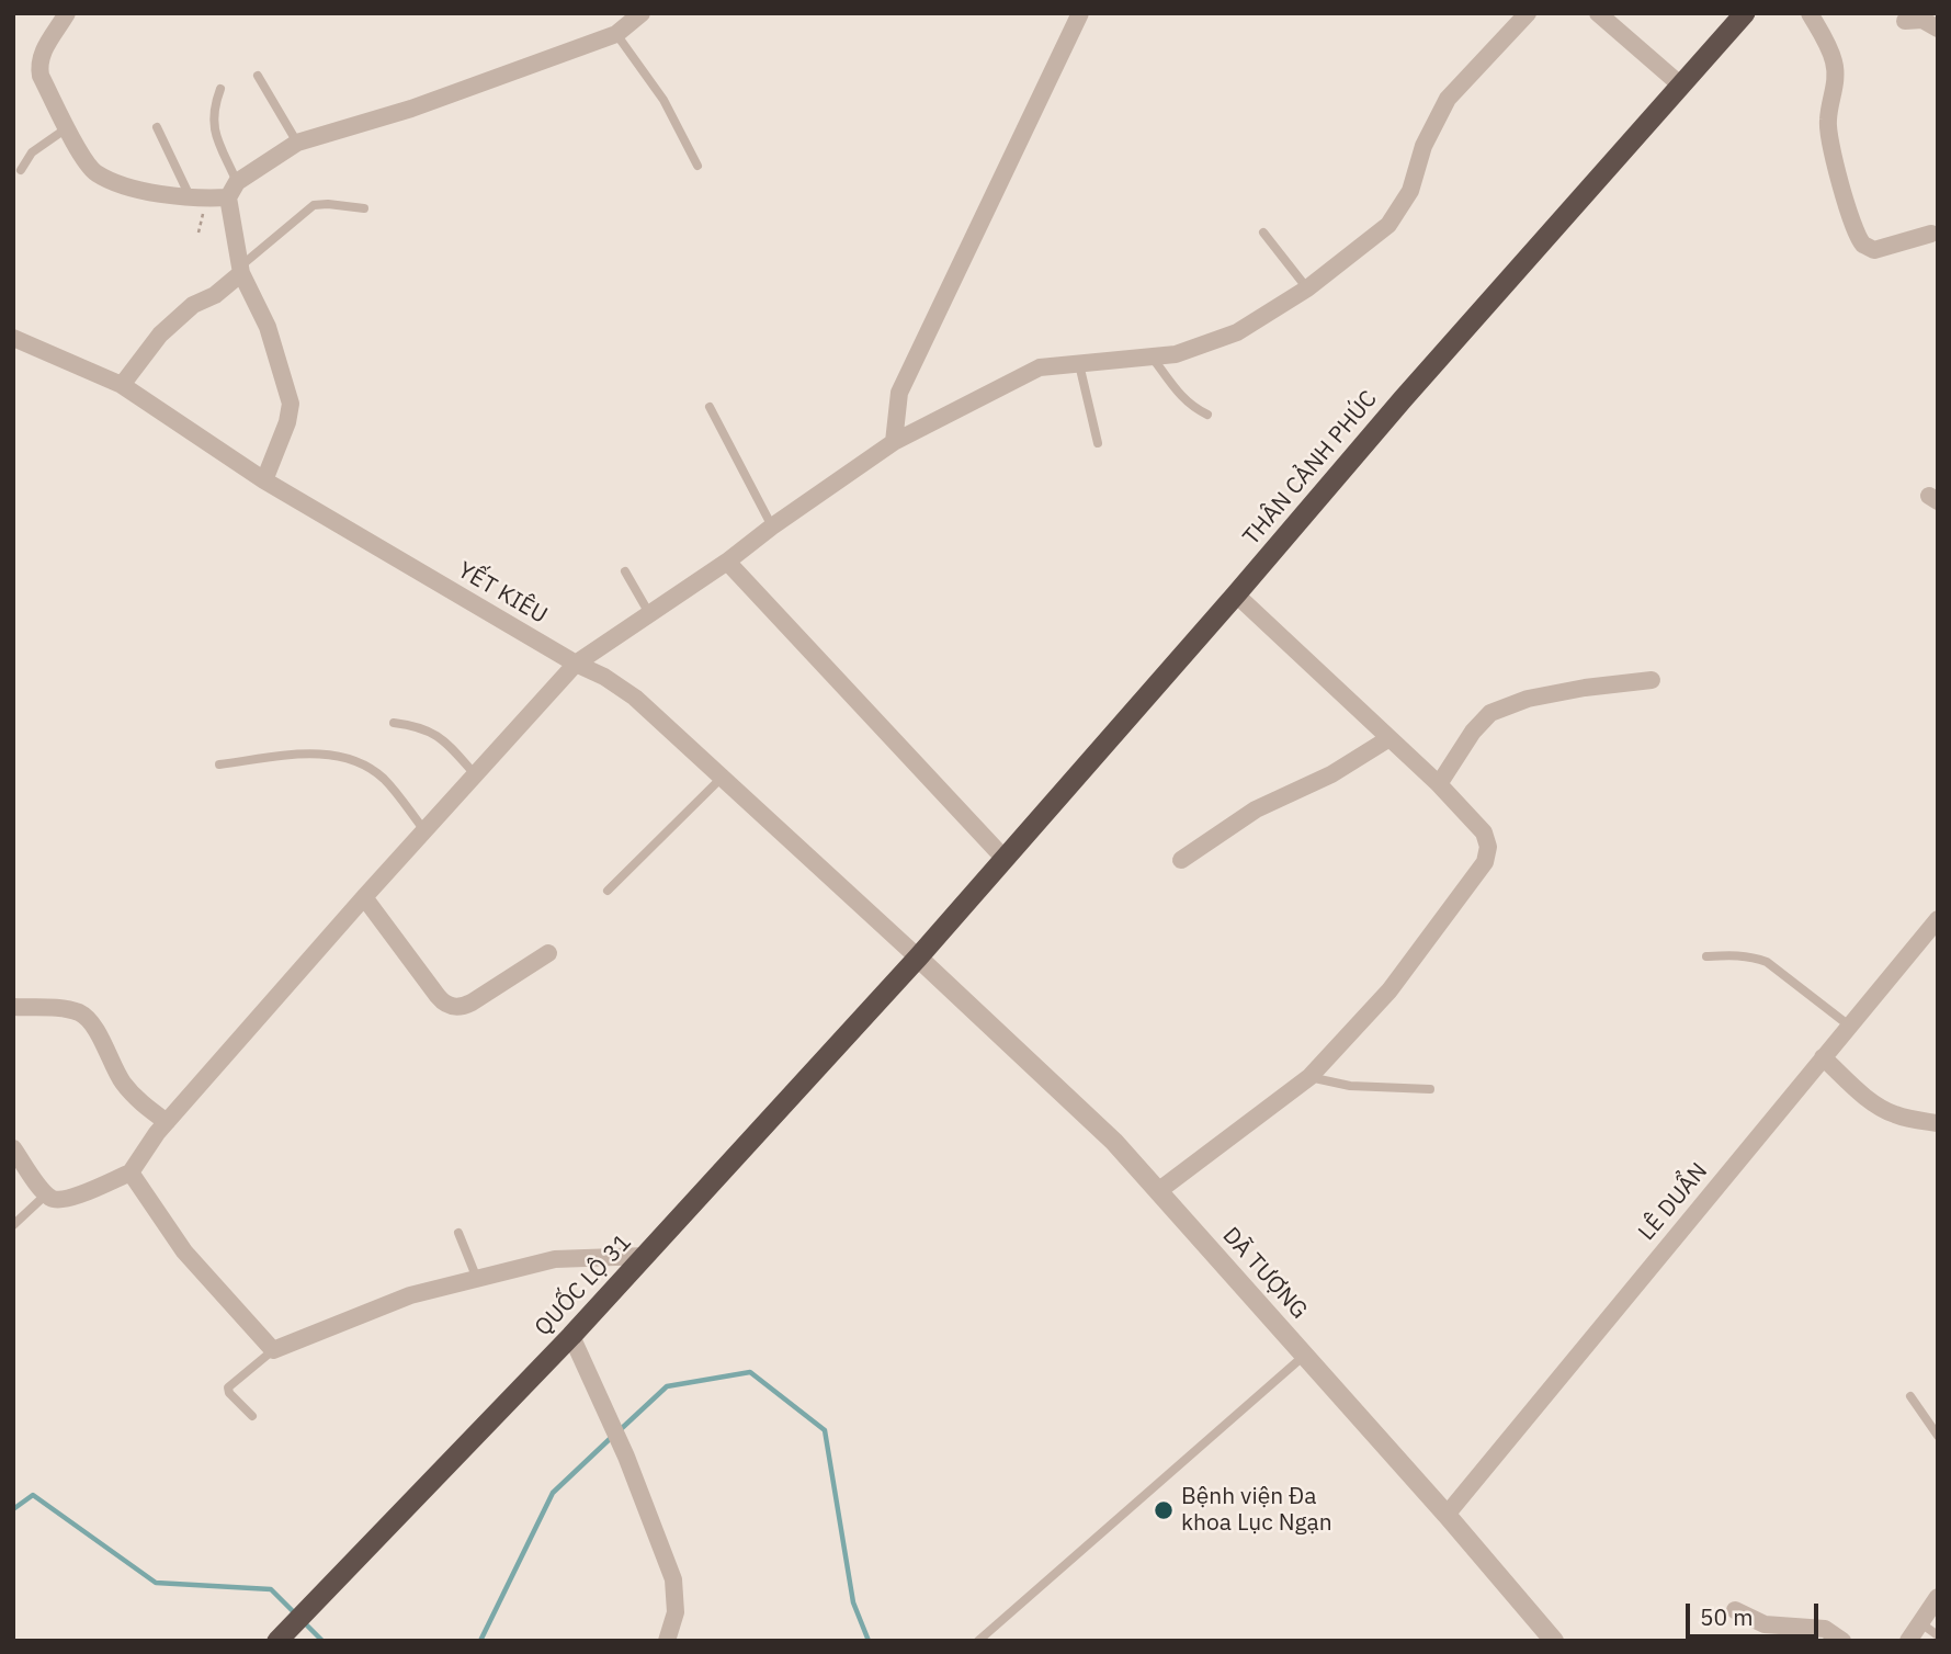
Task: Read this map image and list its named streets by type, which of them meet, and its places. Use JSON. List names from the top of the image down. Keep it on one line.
{"streets":{"highway":["THÂN CẢNH PHÚC","QUỐC LỘ 31"],"street":["YẾT KIÊU","LÊ DUẨN","DÃ TƯỢNG"]},"crossings":[["THÂN CẢNH PHÚC","YẾT KIÊU"],["THÂN CẢNH PHÚC","DÃ TƯỢNG"],["THÂN CẢNH PHÚC","QUỐC LỘ 31"],["YẾT KIÊU","DÃ TƯỢNG"],["YẾT KIÊU","QUỐC LỘ 31"],["LÊ DUẨN","DÃ TƯỢNG"],["DÃ TƯỢNG","QUỐC LỘ 31"]],"places":["Bệnh viện Đa khoa Lục Ngạn"],"scale_bar":"50 m"}
